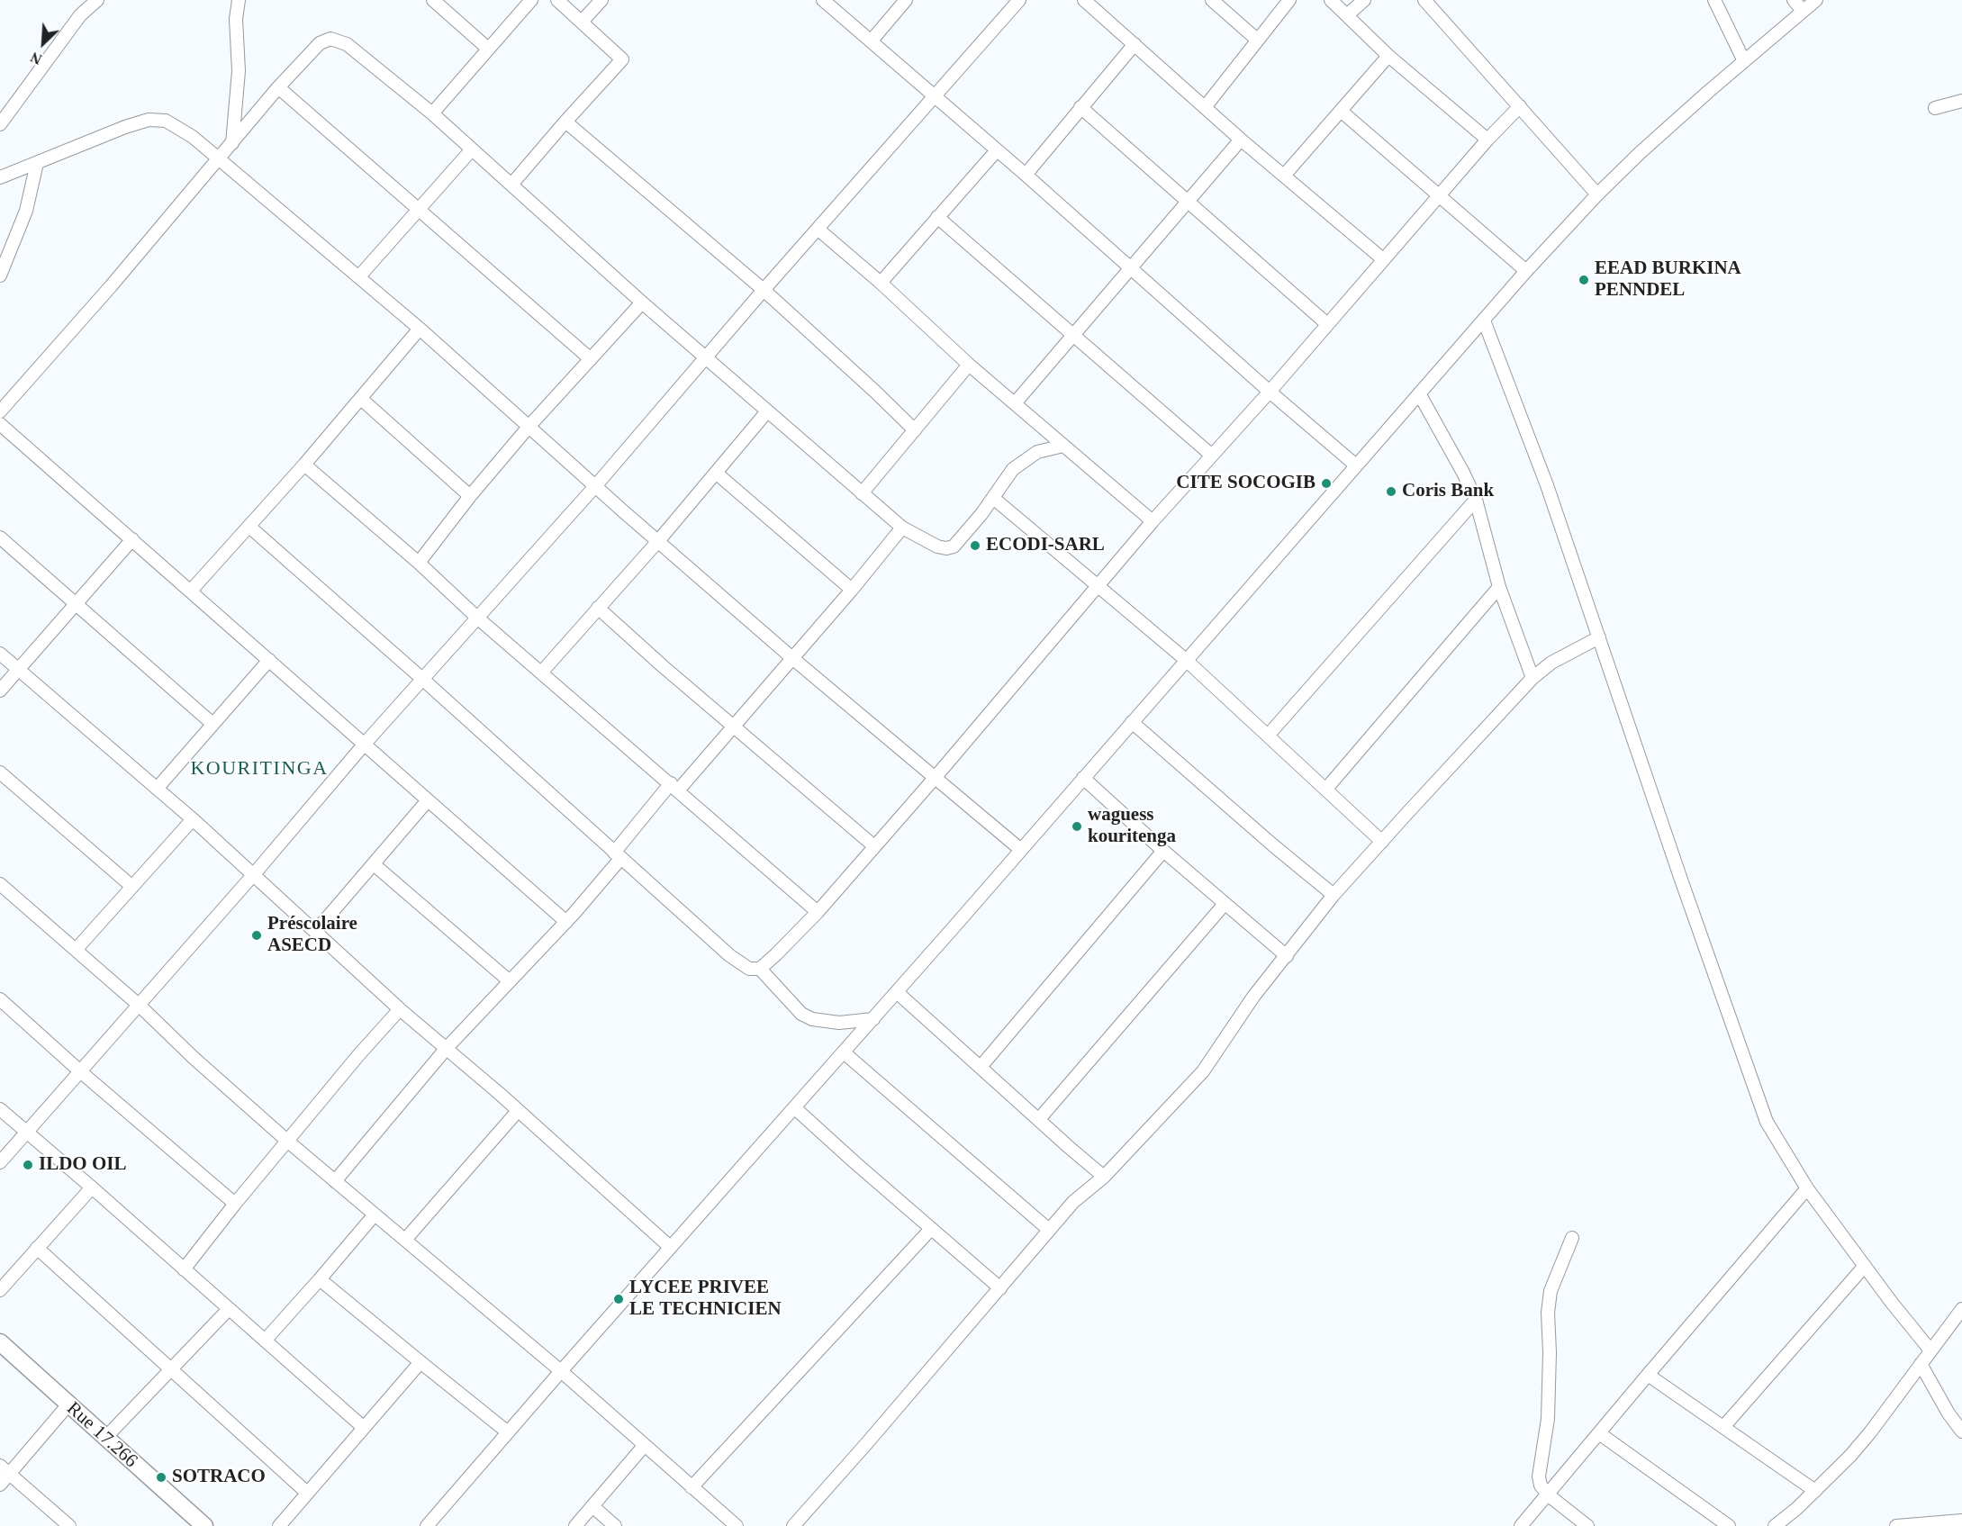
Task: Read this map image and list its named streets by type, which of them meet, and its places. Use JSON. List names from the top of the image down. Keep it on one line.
{"streets":{"main road":["Rue 17.266"]},"districts":["KOURITINGA"],"places":["EEAD BURKINA PENNDEL","CITE SOCOGIB","Coris Bank","ECODI-SARL","waguess kouritenga","Préscolaire ASECD","ILDO OIL","LYCEE PRIVEE LE TECHNICIEN","SOTRACO"],"north":"bottom left"}
